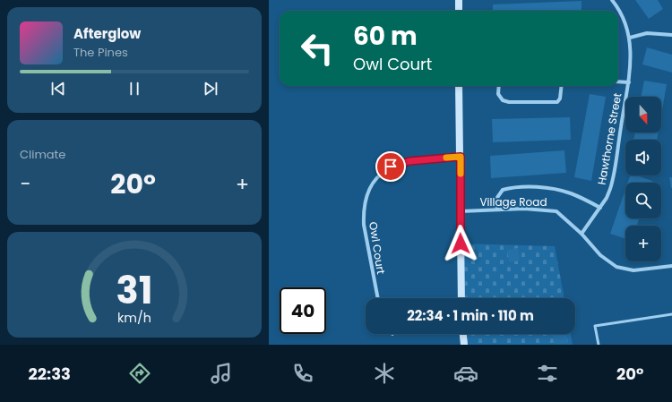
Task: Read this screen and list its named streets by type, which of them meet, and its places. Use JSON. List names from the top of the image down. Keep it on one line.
{"streets":{"street":["Hawthorne Street","Village Road","Owl Court"]},"crossings":[["Hawthorne Street","Village Road"]],"north":"bottom","page":{"turn":["60 m","Owl Court"],"song":["Afterglow","The Pines"],"map_buttons":"+","tile":"Climate","heat":["−","20°","+"],"limit":"40","trip":"22:34 · 1 min · 110 m","tabs":["22:33","20°"],"gauge":["31","km/h"]}}
